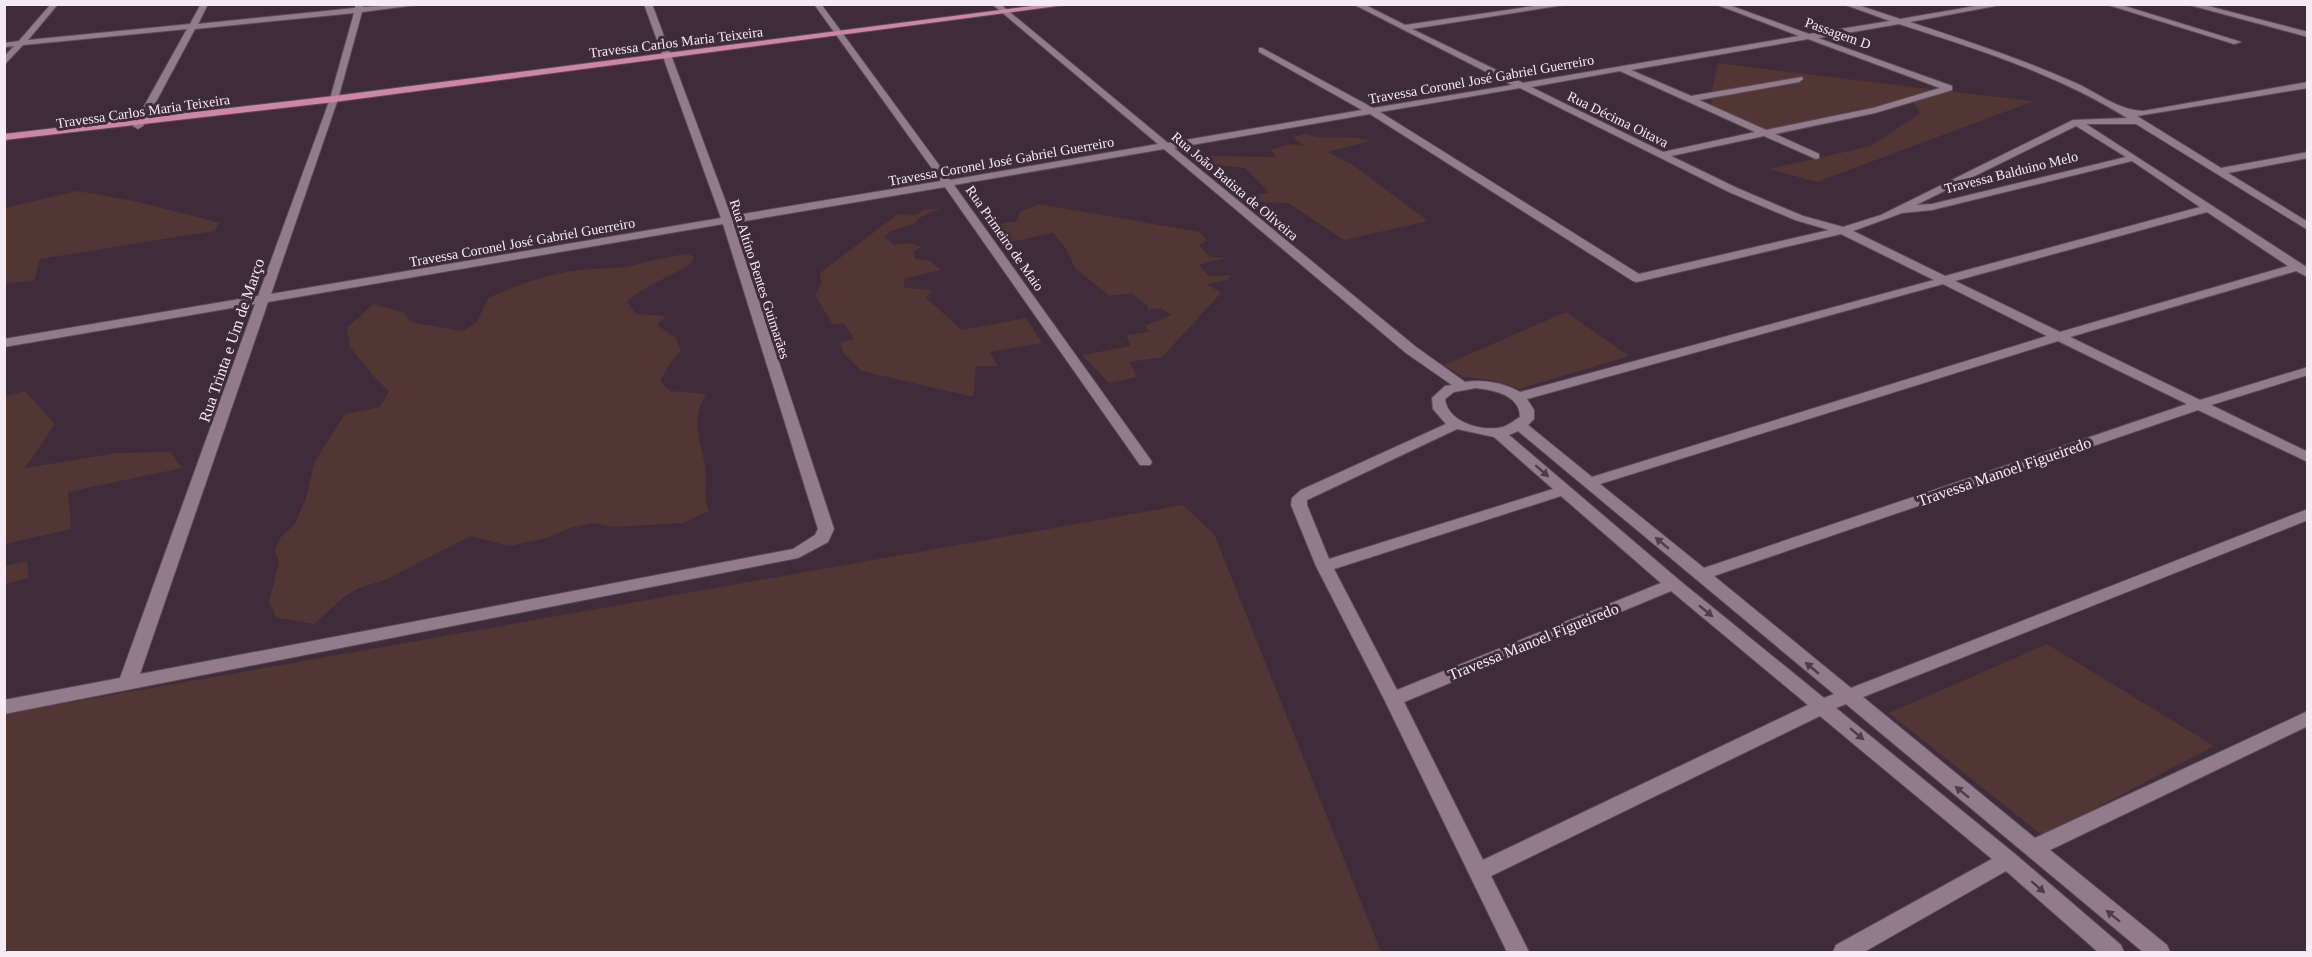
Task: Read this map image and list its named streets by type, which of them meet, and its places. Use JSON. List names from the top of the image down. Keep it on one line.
{"streets":{"main road":["Travessa Carlos Maria Teixeira"],"street":["Passagem D","Travessa Coronel José Gabriel Guerreiro","Rua Décima Oitava","Travessa Balduino Melo","Rua João Batista de Oliveira","Rua Primeiro de Maio","Rua Altíno Bentes Guimarães","Rua Trinta e Um de Março","Travessa Manoel Figueiredo"]},"crossings":[["Passagem D","Travessa Coronel José Gabriel Guerreiro"],["Travessa Carlos Maria Teixeira","Rua João Batista de Oliveira"],["Travessa Carlos Maria Teixeira","Rua Primeiro de Maio"],["Travessa Carlos Maria Teixeira","Rua Altíno Bentes Guimarães"],["Travessa Carlos Maria Teixeira","Rua Trinta e Um de Março"],["Travessa Coronel José Gabriel Guerreiro","Rua Décima Oitava"],["Travessa Coronel José Gabriel Guerreiro","Rua João Batista de Oliveira"],["Travessa Coronel José Gabriel Guerreiro","Rua Primeiro de Maio"],["Travessa Coronel José Gabriel Guerreiro","Rua Altíno Bentes Guimarães"],["Travessa Coronel José Gabriel Guerreiro","Rua Trinta e Um de Março"],["Rua Décima Oitava","Travessa Manoel Figueiredo"],["Rua Altíno Bentes Guimarães","Rua Trinta e Um de Março"]]}
